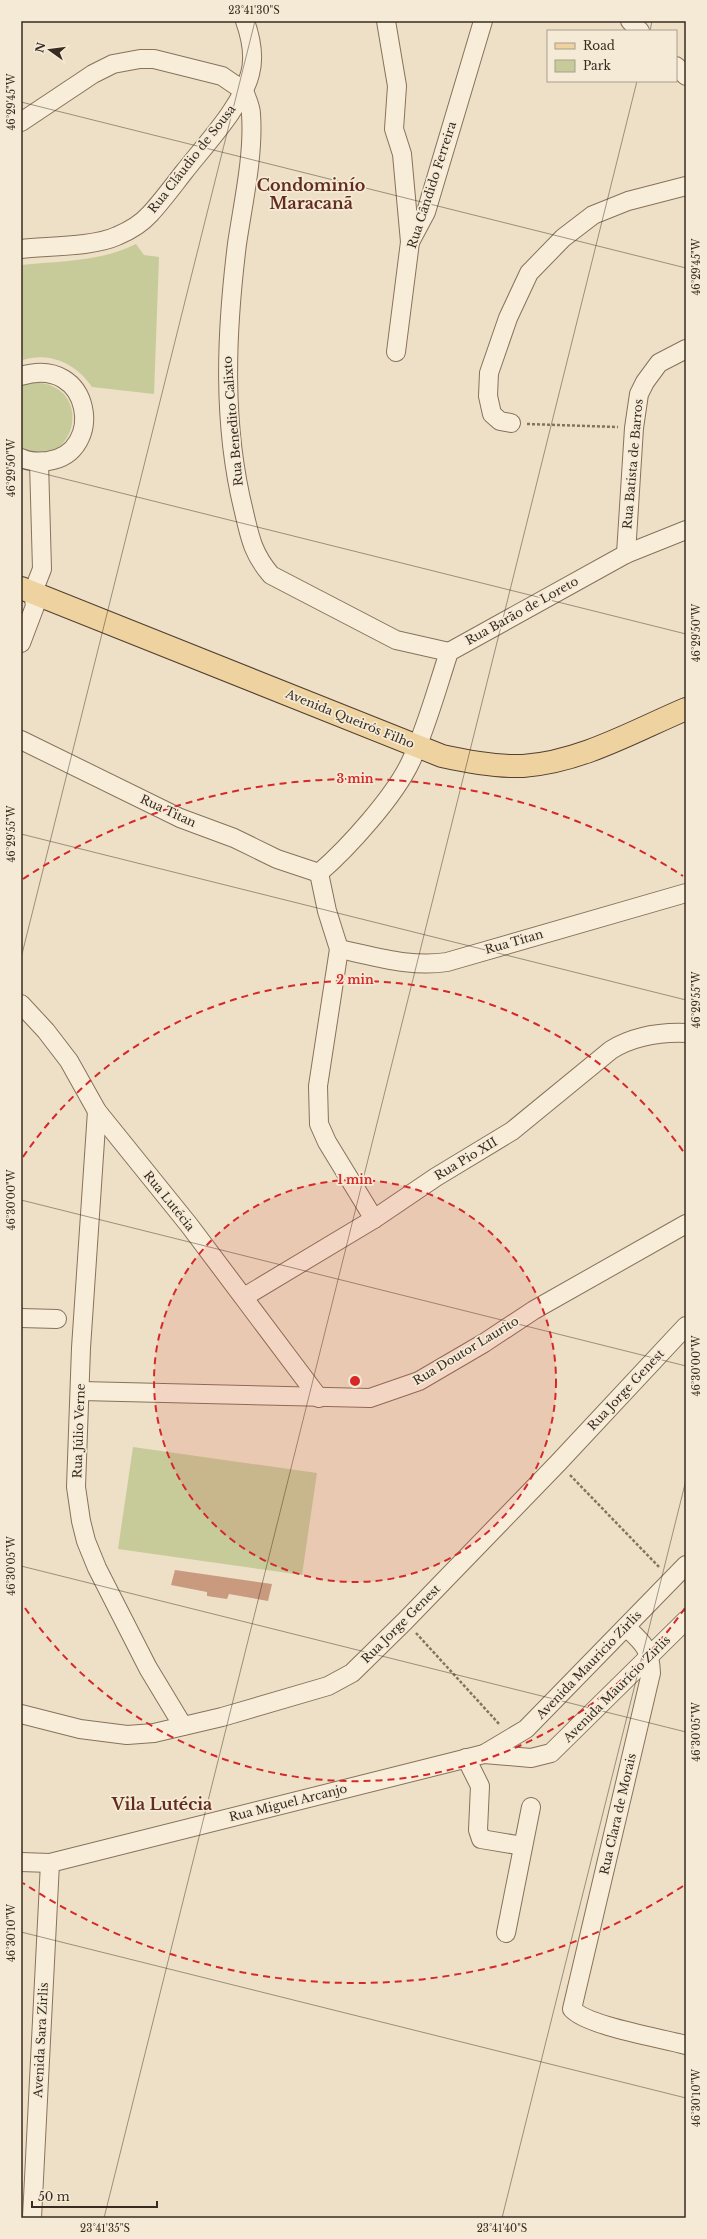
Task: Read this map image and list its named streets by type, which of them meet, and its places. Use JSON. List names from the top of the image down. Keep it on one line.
{"streets":{"main road":["Avenida Queirós Filho"],"street":["Rua Cláudio de Sousa","Rua Cândido Ferreira","Rua Benedito Calixto","Rua Batista de Barros","Rua Barão de Loreto","Rua Titan","Rua Pio XII","Rua Lutécia","Rua Doutor Laurito","Rua Jorge Genest","Rua Júlio Verne","Avenida Mauricio Zirlis","Avenida Maurício Zirlis","Rua Miguel Arcanjo","Rua Clara de Morais","Avenida Sara Zirlis"]},"crossings":[["Rua Cláudio de Sousa","Rua Benedito Calixto"],["Rua Benedito Calixto","Rua Barão de Loreto"],["Rua Batista de Barros","Rua Barão de Loreto"],["Rua Pio XII","Rua Lutécia"],["Rua Lutécia","Rua Doutor Laurito"],["Rua Lutécia","Rua Júlio Verne"],["Rua Doutor Laurito","Rua Júlio Verne"],["Rua Jorge Genest","Rua Júlio Verne"],["Avenida Mauricio Zirlis","Rua Miguel Arcanjo"],["Avenida Mauricio Zirlis","Rua Clara de Morais"],["Avenida Maurício Zirlis","Rua Clara de Morais"],["Rua Miguel Arcanjo","Avenida Sara Zirlis"]],"districts":["Condominío Maracanã","Vila Lutécia"],"legend":["Road","Park"],"scale_bar":"50 m","north":"left","coordinates":["23°41'30\"S","46°29'45\"W","46°29'50\"W","46°29'55\"W","46°30'00\"W","46°30'05\"W","46°30'10\"W","23°41'35\"S","23°41'40\"S"],"rings":["3 min","2 min","1 min"]}
